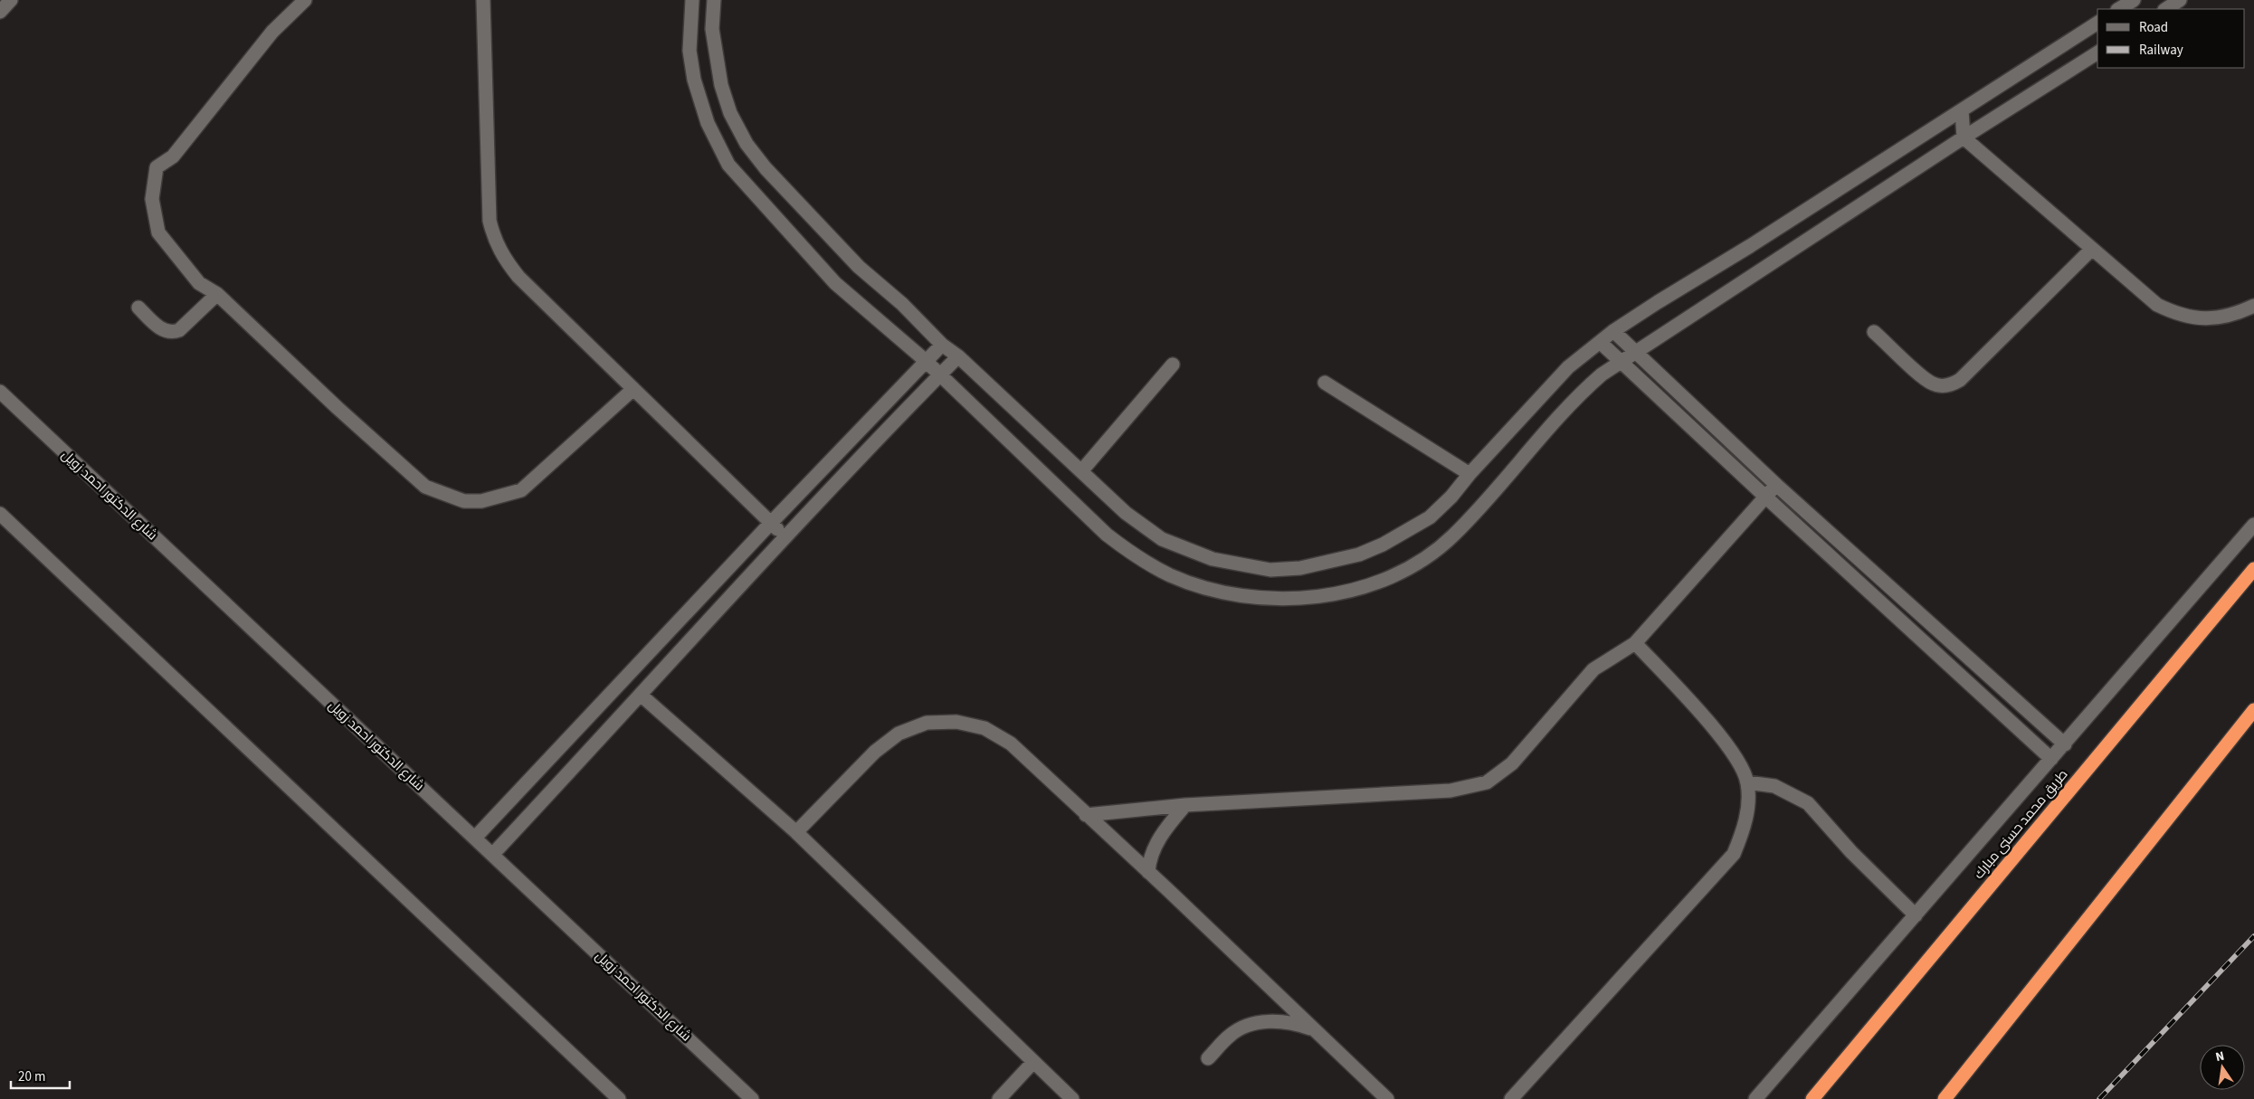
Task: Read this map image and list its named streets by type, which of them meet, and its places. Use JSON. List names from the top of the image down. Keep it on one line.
{"streets":{"highway":["طريق محمد حسنى مبارك"],"street":["شارع الدكتور احمد زويل"]},"legend":["Road","Railway"],"scale_bar":"20 m","north":"top"}
